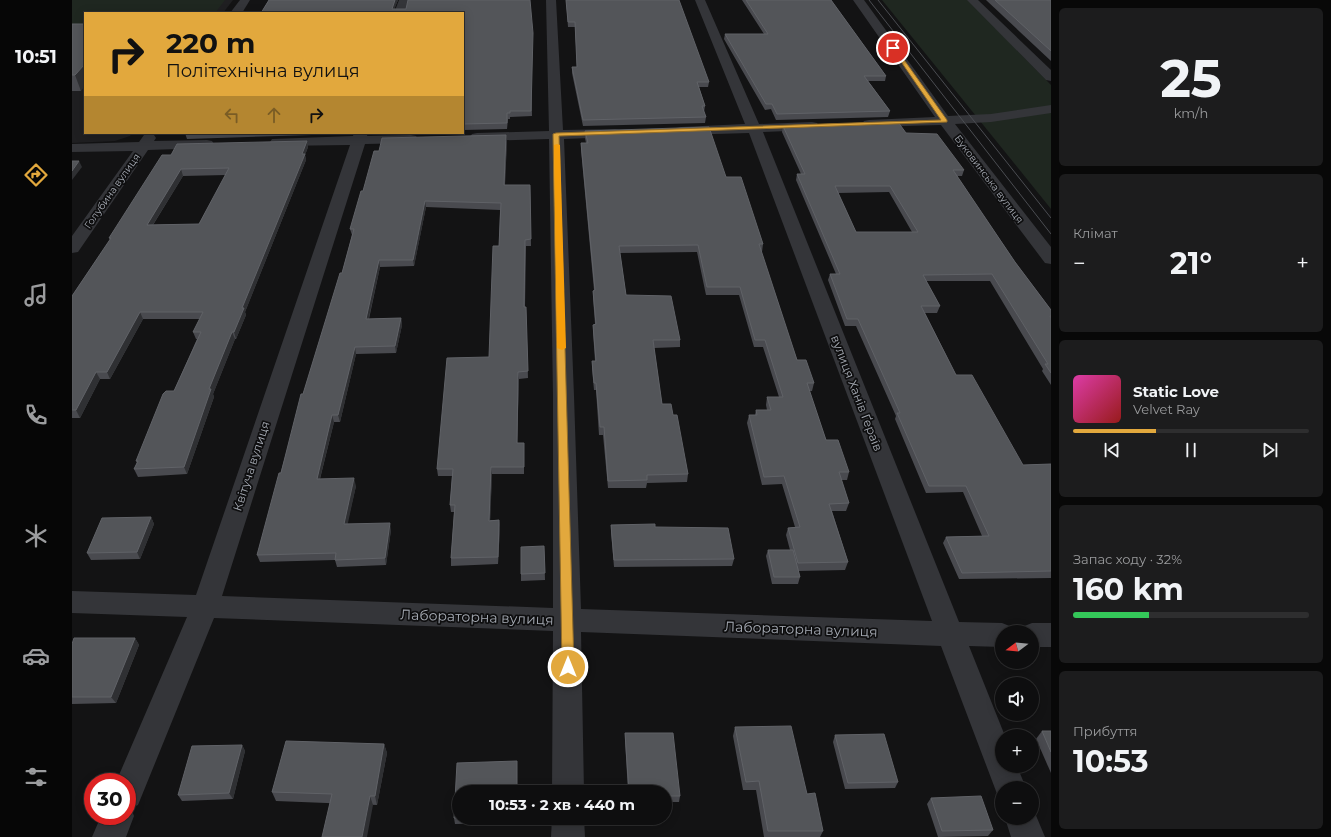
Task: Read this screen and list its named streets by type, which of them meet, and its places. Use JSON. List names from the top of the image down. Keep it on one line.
{"streets":{"street":["Буковинська вулиця","Голубина вулиця","вулиця Ханів Ґераїв","Квітуча вулиця","Лабораторна вулиця"]},"crossings":[["вулиця Ханів Ґераїв","Лабораторна вулиця"],["Квітуча вулиця","Лабораторна вулиця"]],"north":"left","page":{"tabs":"10:51","tile":[["25","km/h"],"Клімат",["Запас ходу · 32%","160 km"],["Прибуття","10:53"]],"turn":["220 m","Політехнічна вулиця"],"heat":["−","21°","+"],"song":["Static Love","Velvet Ray"],"map_buttons":["+","−"],"limit":"30","trip":"10:53 · 2 хв · 440 m"}}
